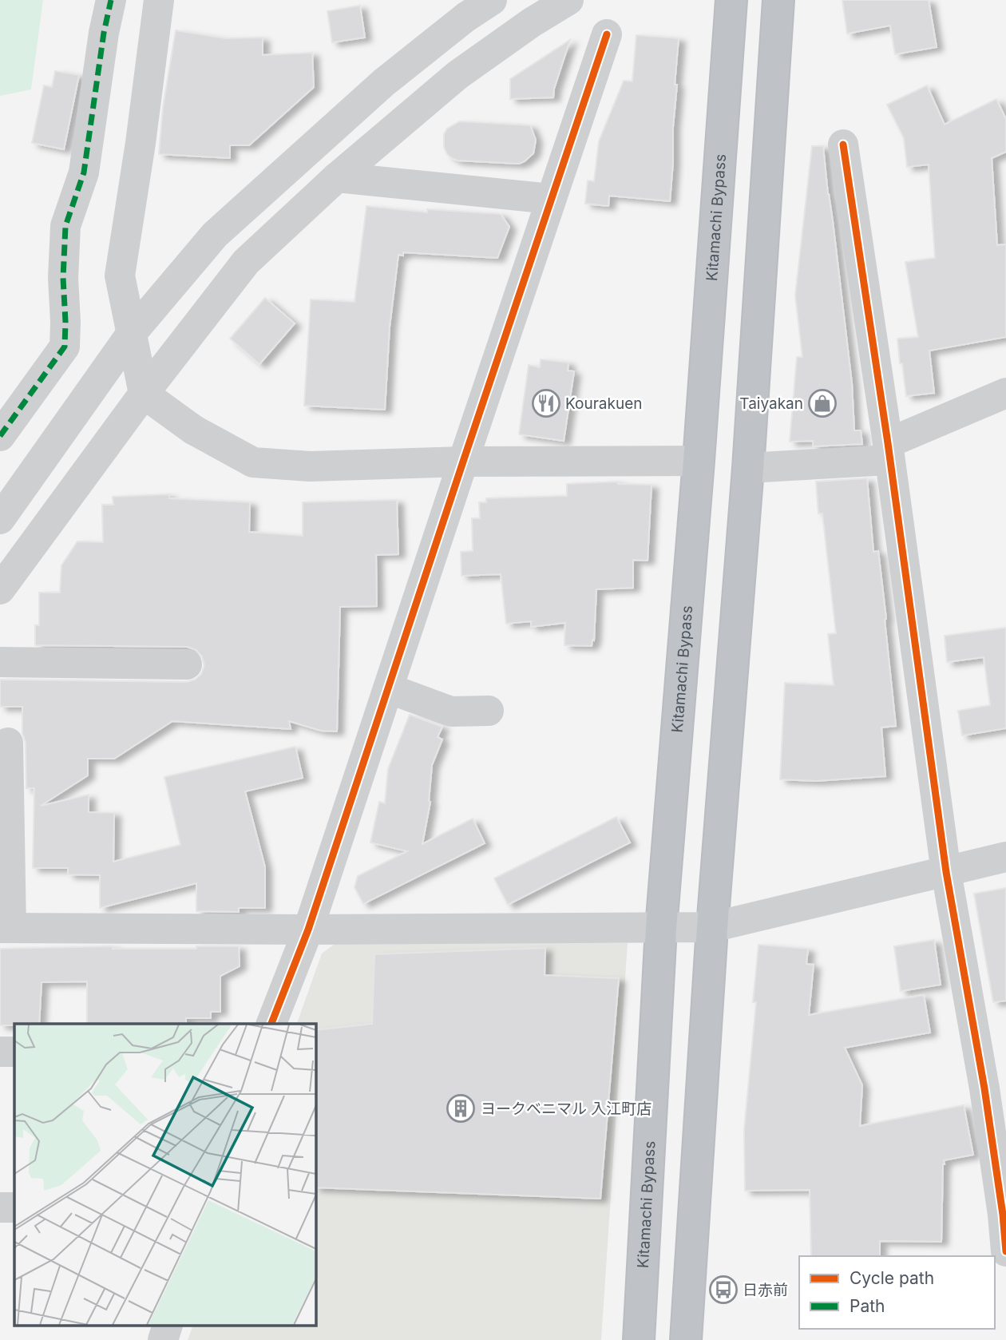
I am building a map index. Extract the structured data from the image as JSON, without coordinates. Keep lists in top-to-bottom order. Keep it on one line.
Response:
{"streets":{"highway":["Kitamachi Bypass"]},"places":{"restaurant":["Kourakuen"],"shop":["Taiyakan"],"building":["ヨークベニマル 入江町店"],"bus stop":["日赤前"]},"legend":["Cycle path","Path"]}
